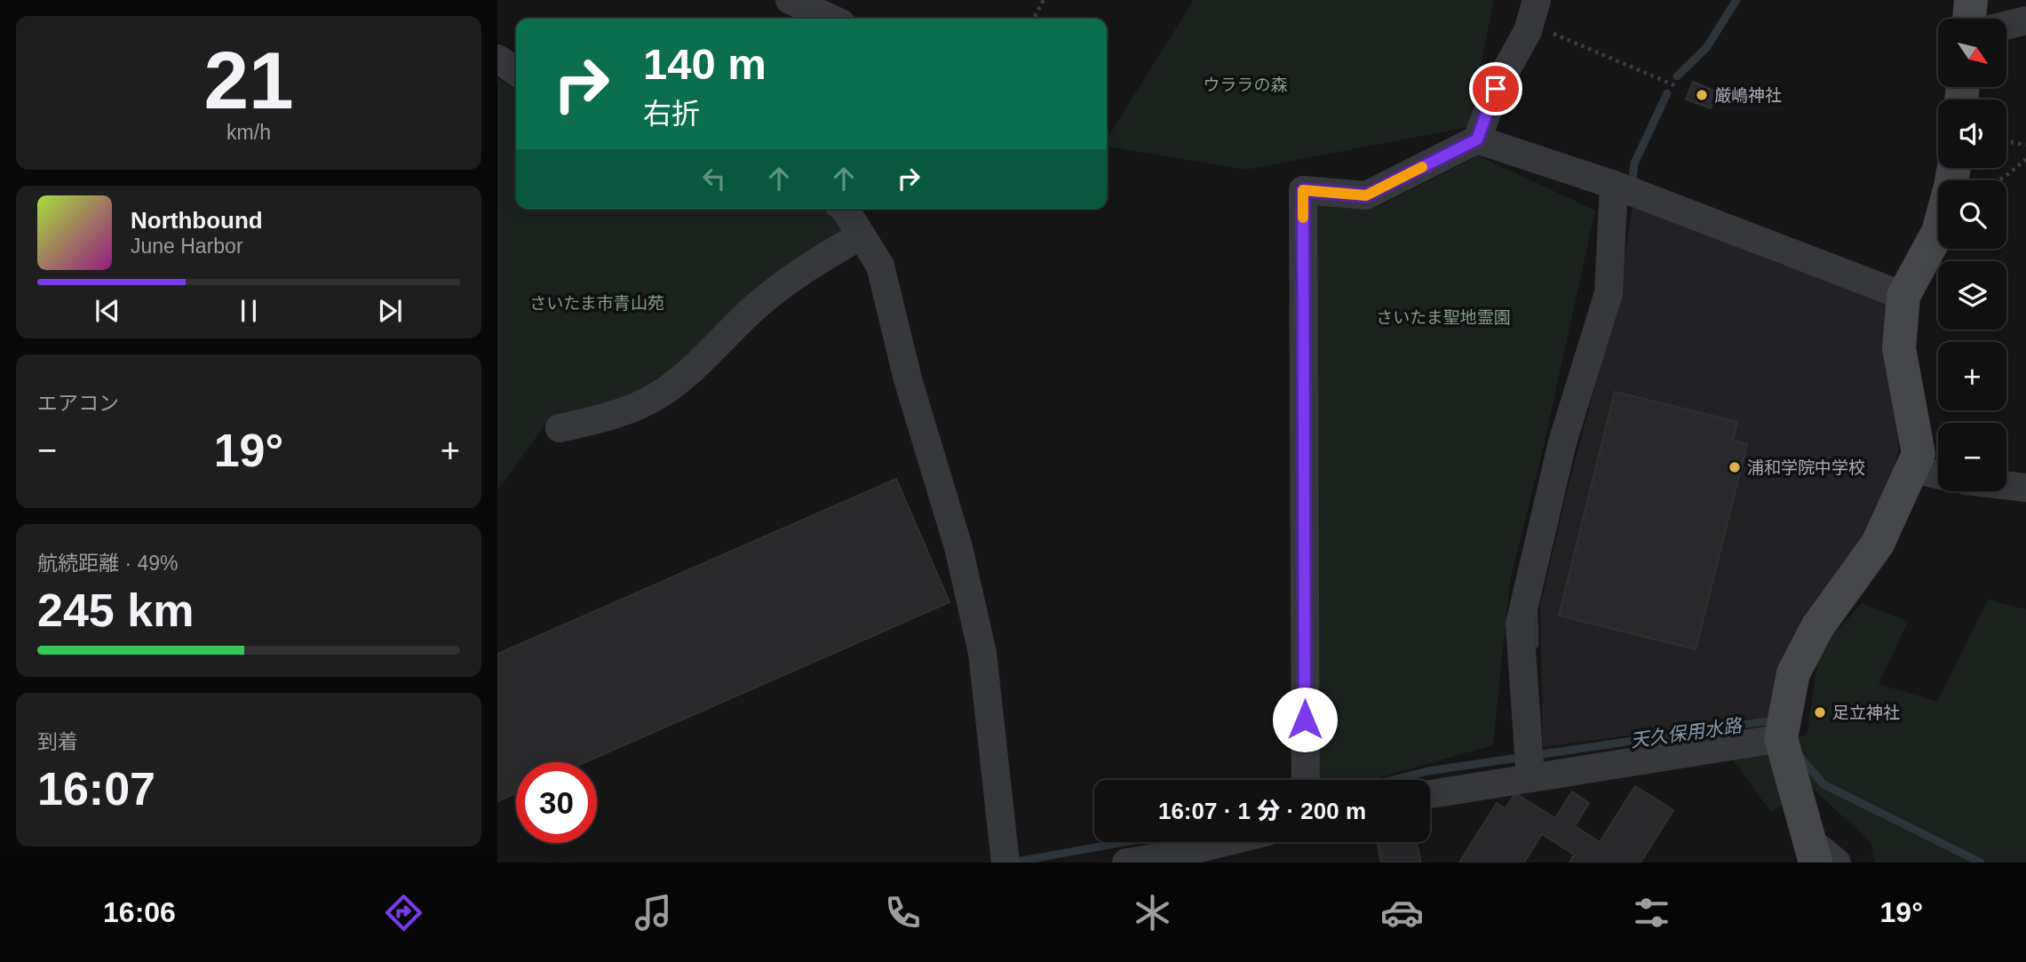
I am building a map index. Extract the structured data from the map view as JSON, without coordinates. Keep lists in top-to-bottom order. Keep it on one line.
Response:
{"water":["天久保用水路"],"parks":["ウララの森","さいたま市青山苑","さいたま聖地霊園"],"places":["厳嶋神社","浦和学院中学校","足立神社"],"north":"bottom right","page":{"tile":[["21","km/h"],"エアコン",["航続距離 · 49%","245 km"],["到着","16:07"]],"map_buttons":["+","−"],"turn":["140 m","右折"],"song":["Northbound","June Harbor"],"heat":["−","19°","+"],"limit":"30","trip":"16:07 · 1 分 · 200 m","tabs":["16:06","19°"]}}
